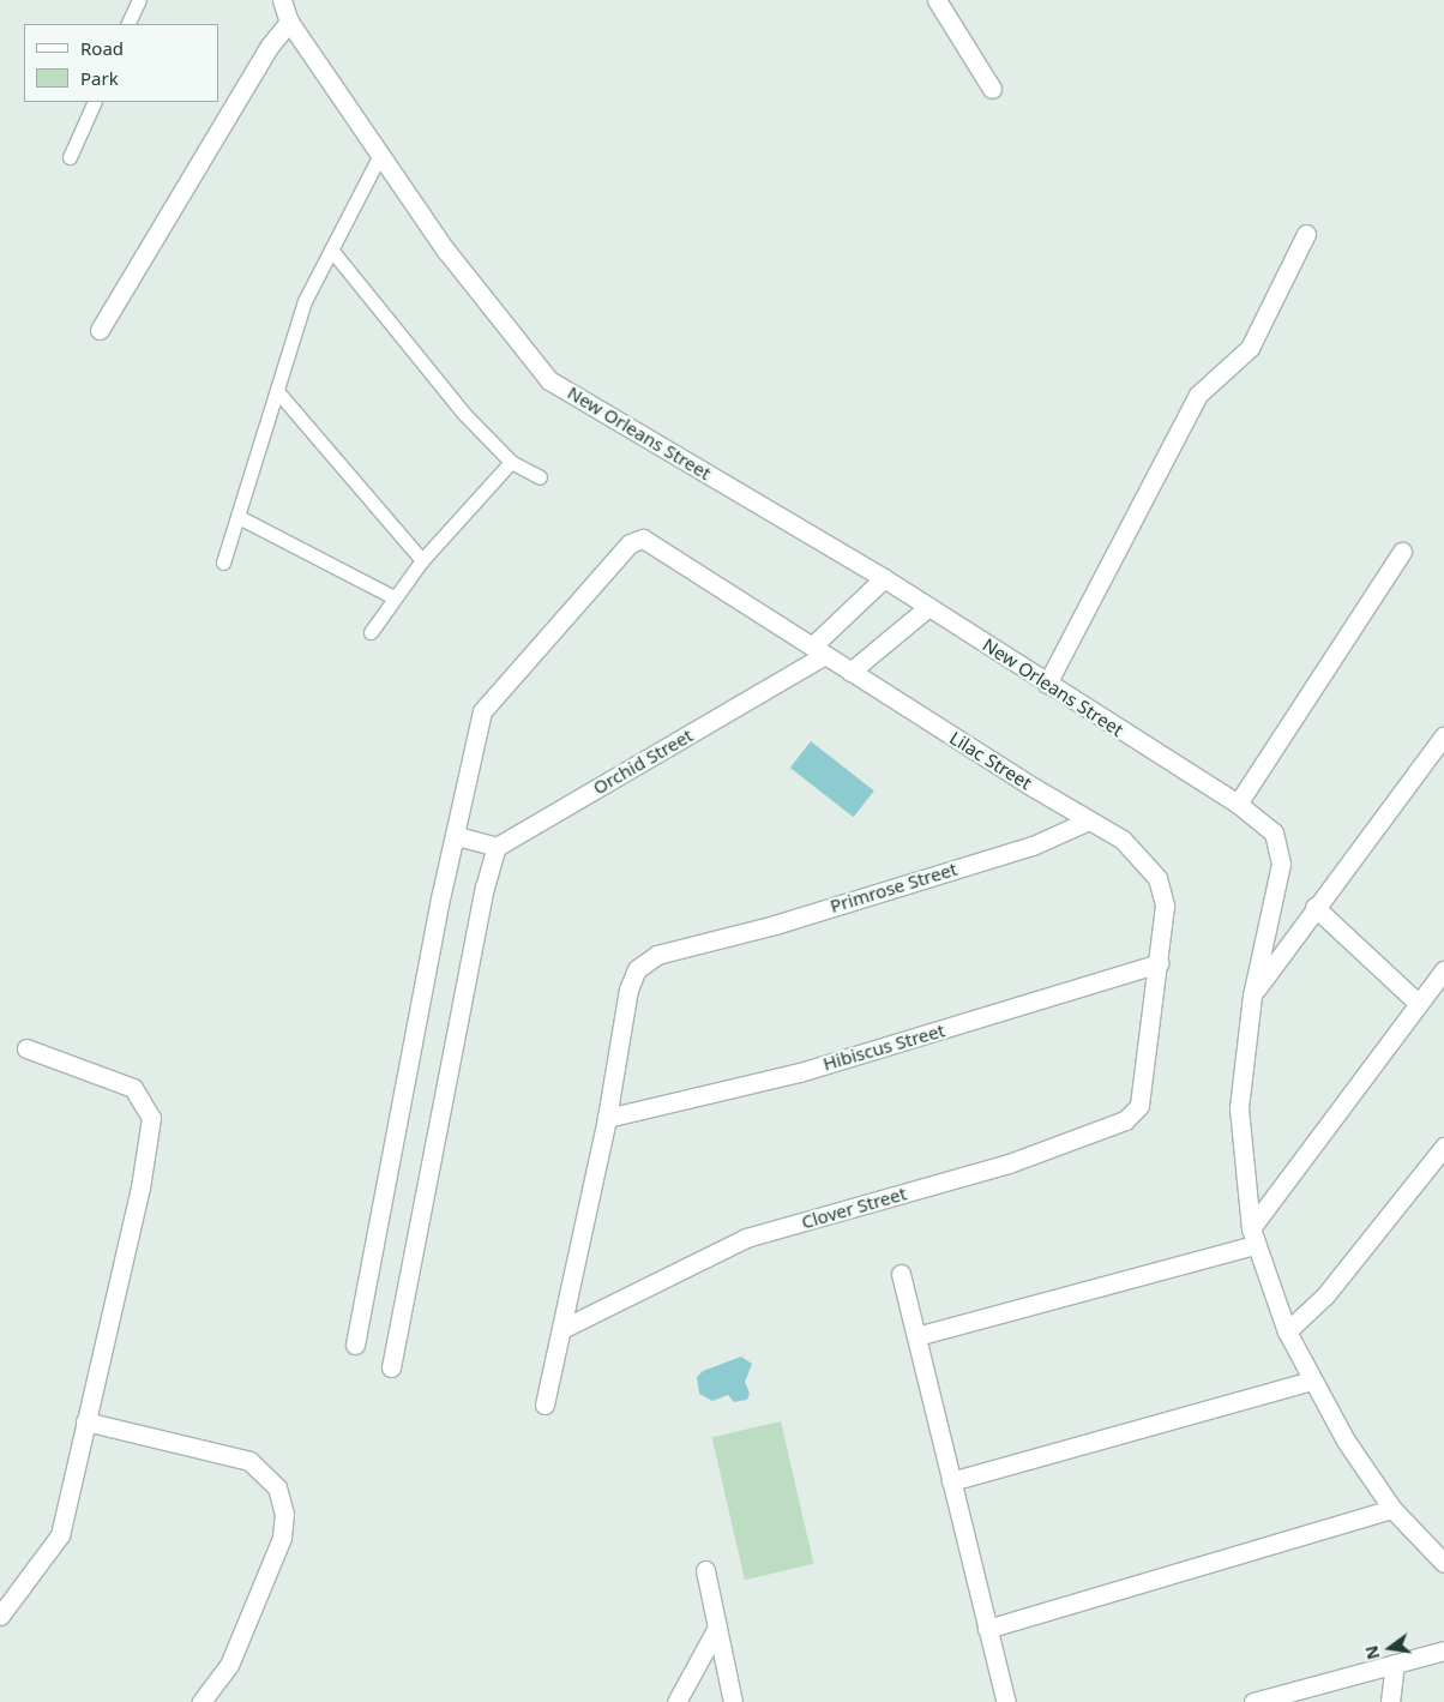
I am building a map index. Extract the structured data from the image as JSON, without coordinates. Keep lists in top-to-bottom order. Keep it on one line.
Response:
{"streets":{"street":["New Orleans Street","Lilac Street","Orchid Street","Primrose Street","Hibiscus Street","Clover Street"]},"crossings":[["New Orleans Street","Orchid Street"],["Lilac Street","Orchid Street"],["Lilac Street","Primrose Street"],["Lilac Street","Hibiscus Street"],["Lilac Street","Clover Street"],["Primrose Street","Hibiscus Street"],["Primrose Street","Clover Street"]],"legend":["Road","Park"],"north":"left"}
